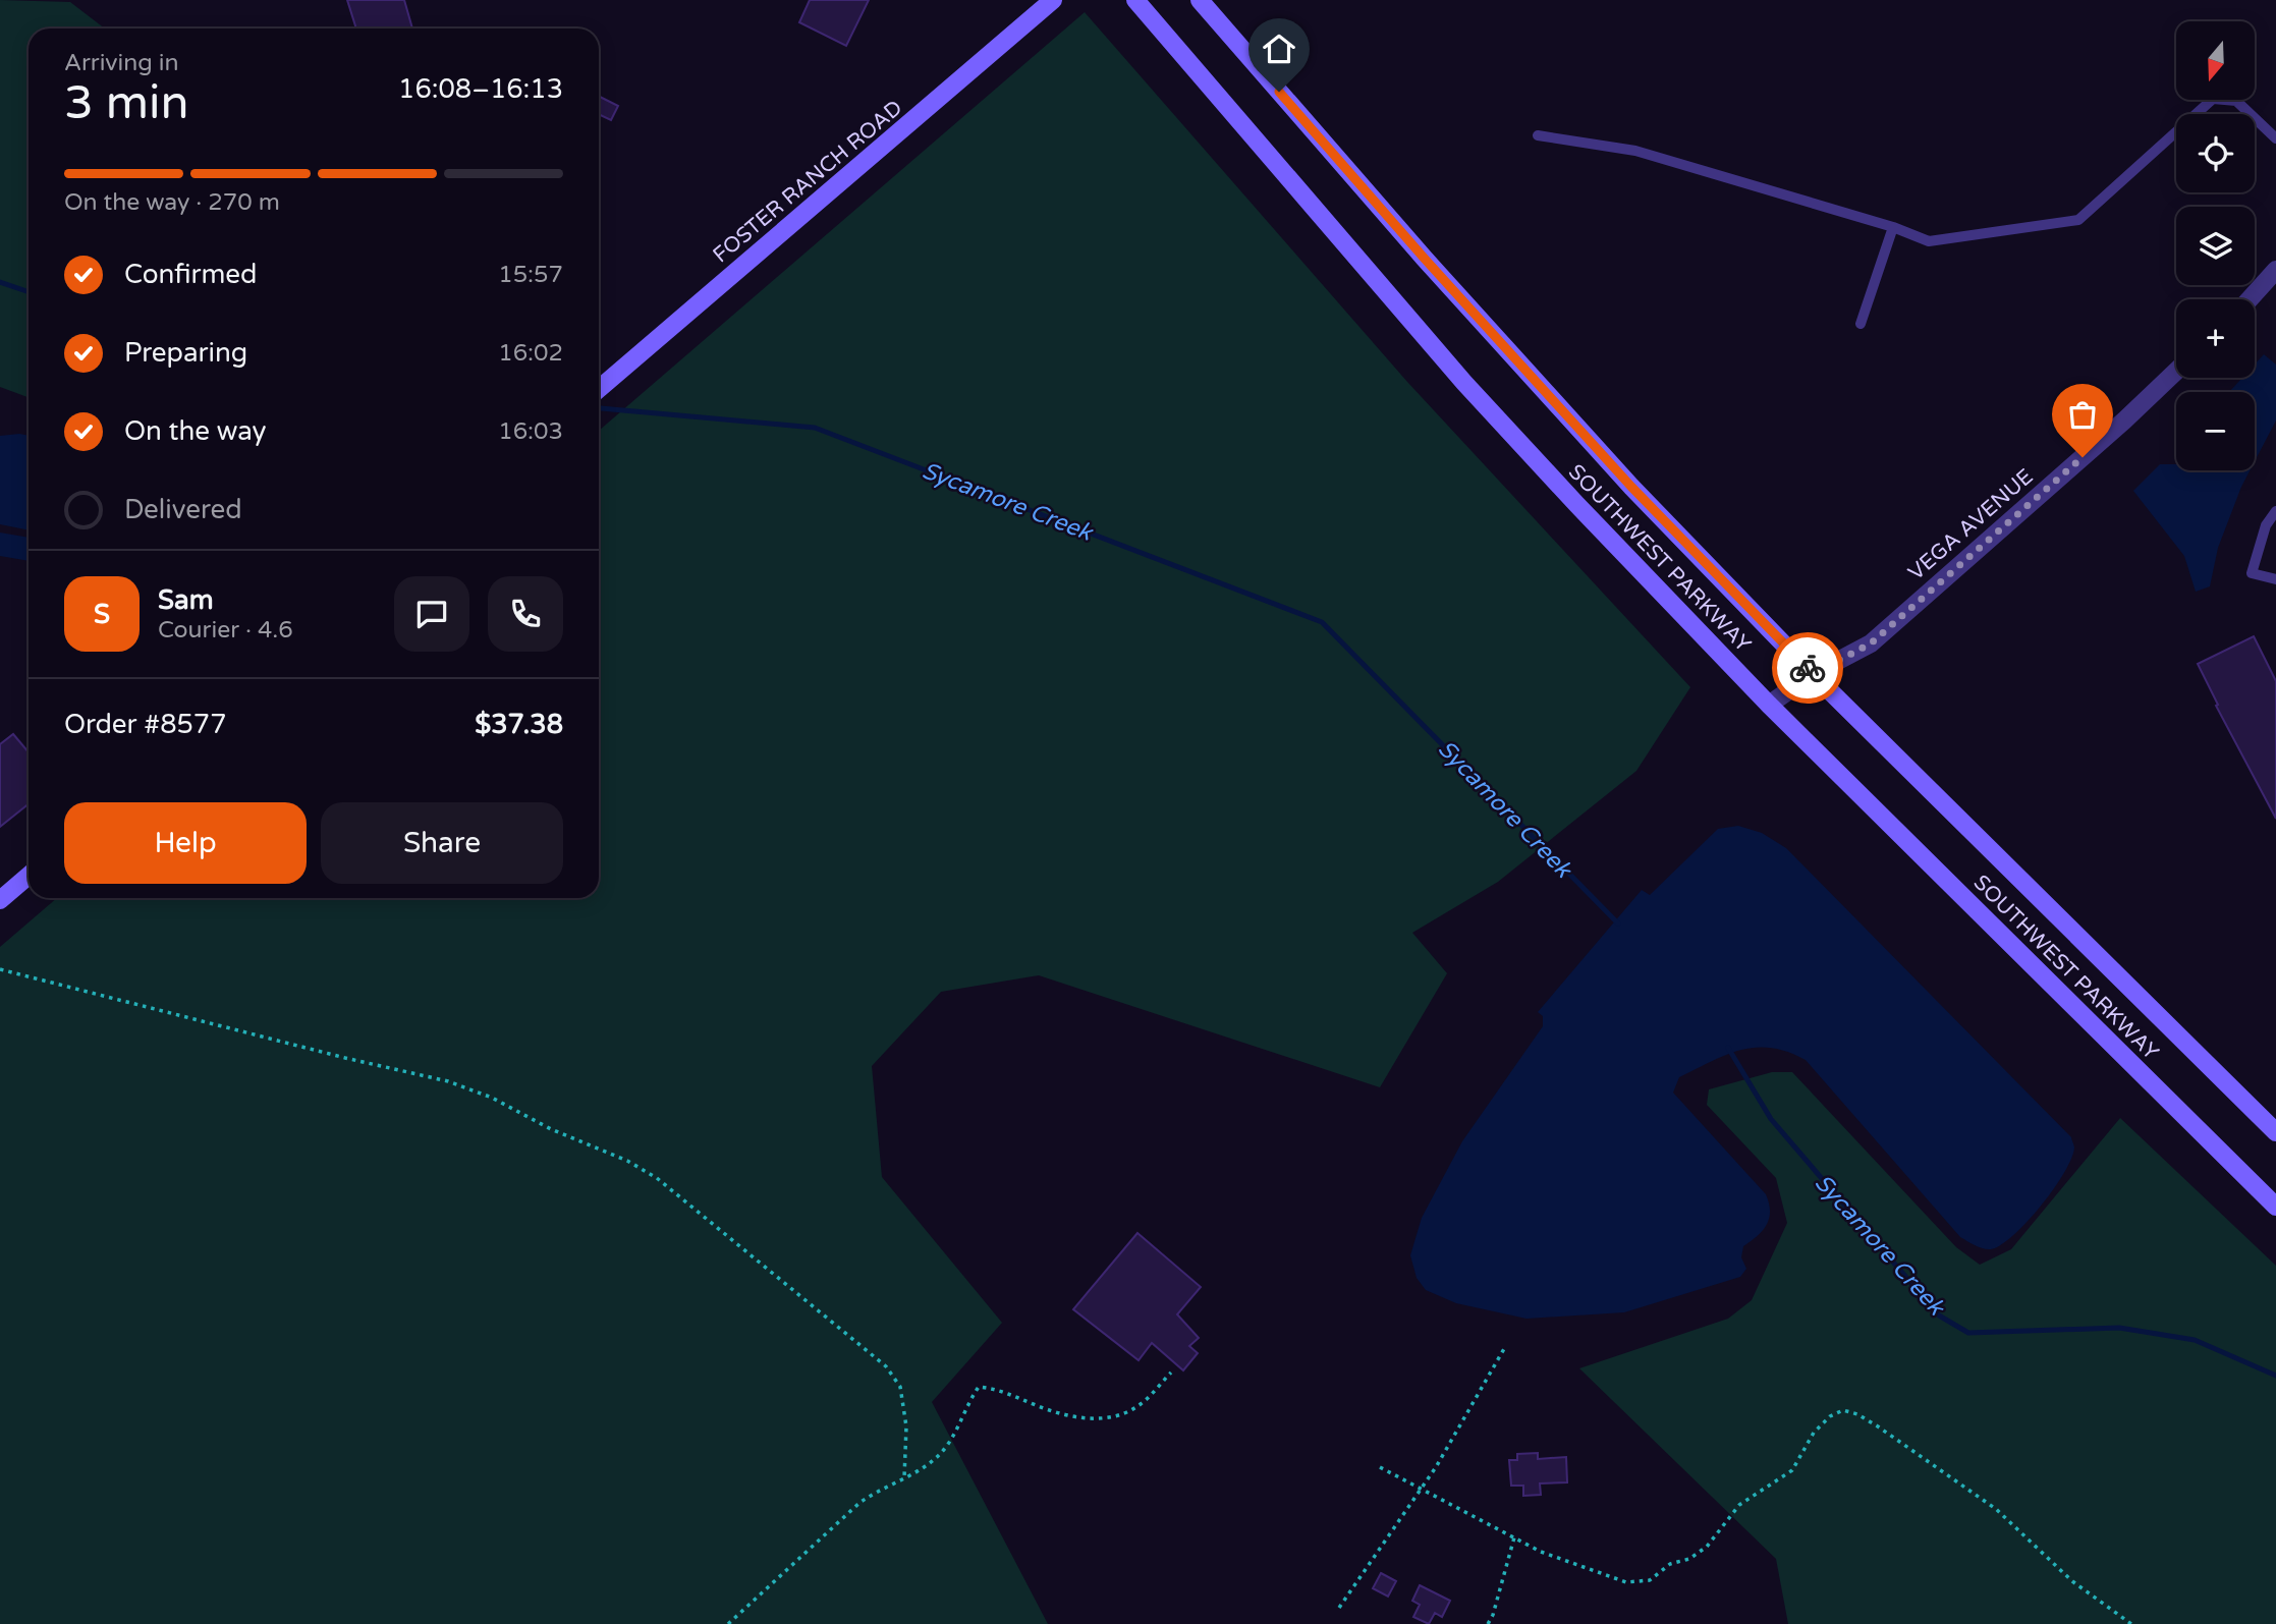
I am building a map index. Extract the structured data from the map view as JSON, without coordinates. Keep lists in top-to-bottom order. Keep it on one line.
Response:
{"streets":{"main road":["FOSTER RANCH ROAD","SOUTHWEST PARKWAY"],"street":["VEGA AVENUE"]},"crossings":[["VEGA AVENUE","SOUTHWEST PARKWAY"]],"water":["Sycamore Creek"],"north":"bottom","page":{"map_buttons":["+","−"],"heading":["3 min","Arriving in","16:08–16:13"],"panel":["Sam","Courier · 4.6","Order #8577","$37.38"],"bar":"On the way · 270 m","list":[["Confirmed","15:57"],["Preparing","16:02"],["On the way","16:03"],"Delivered"],"round":"S","buttons":["Help","Share"]}}
